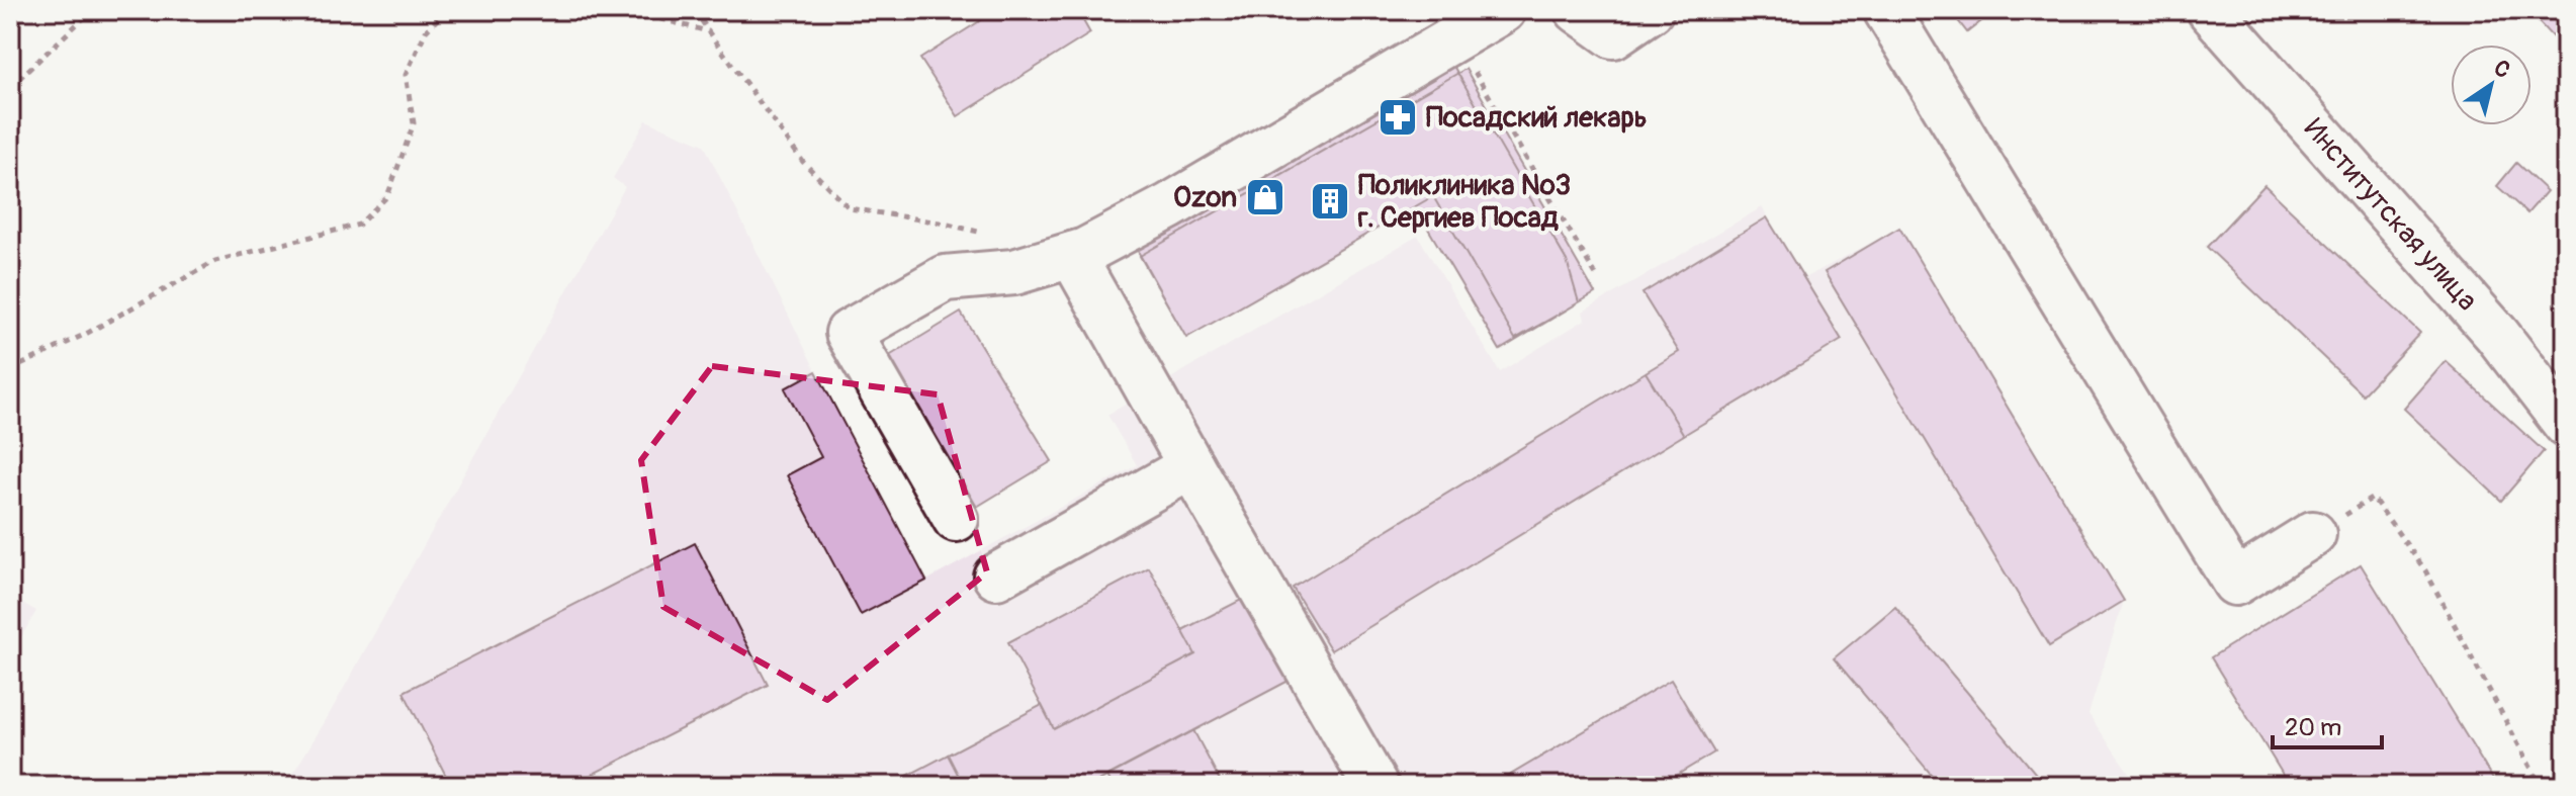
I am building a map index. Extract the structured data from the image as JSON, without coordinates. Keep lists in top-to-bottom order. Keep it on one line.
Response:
{"streets":{"street":["Институтская улица"]},"places":{"pharmacy":["Посадский лекарь"],"shop":["Ozon"],"building":["Поликлиника №3 г. Сергиев Посад"]},"scale_bar":"20 m","north":"top right"}
